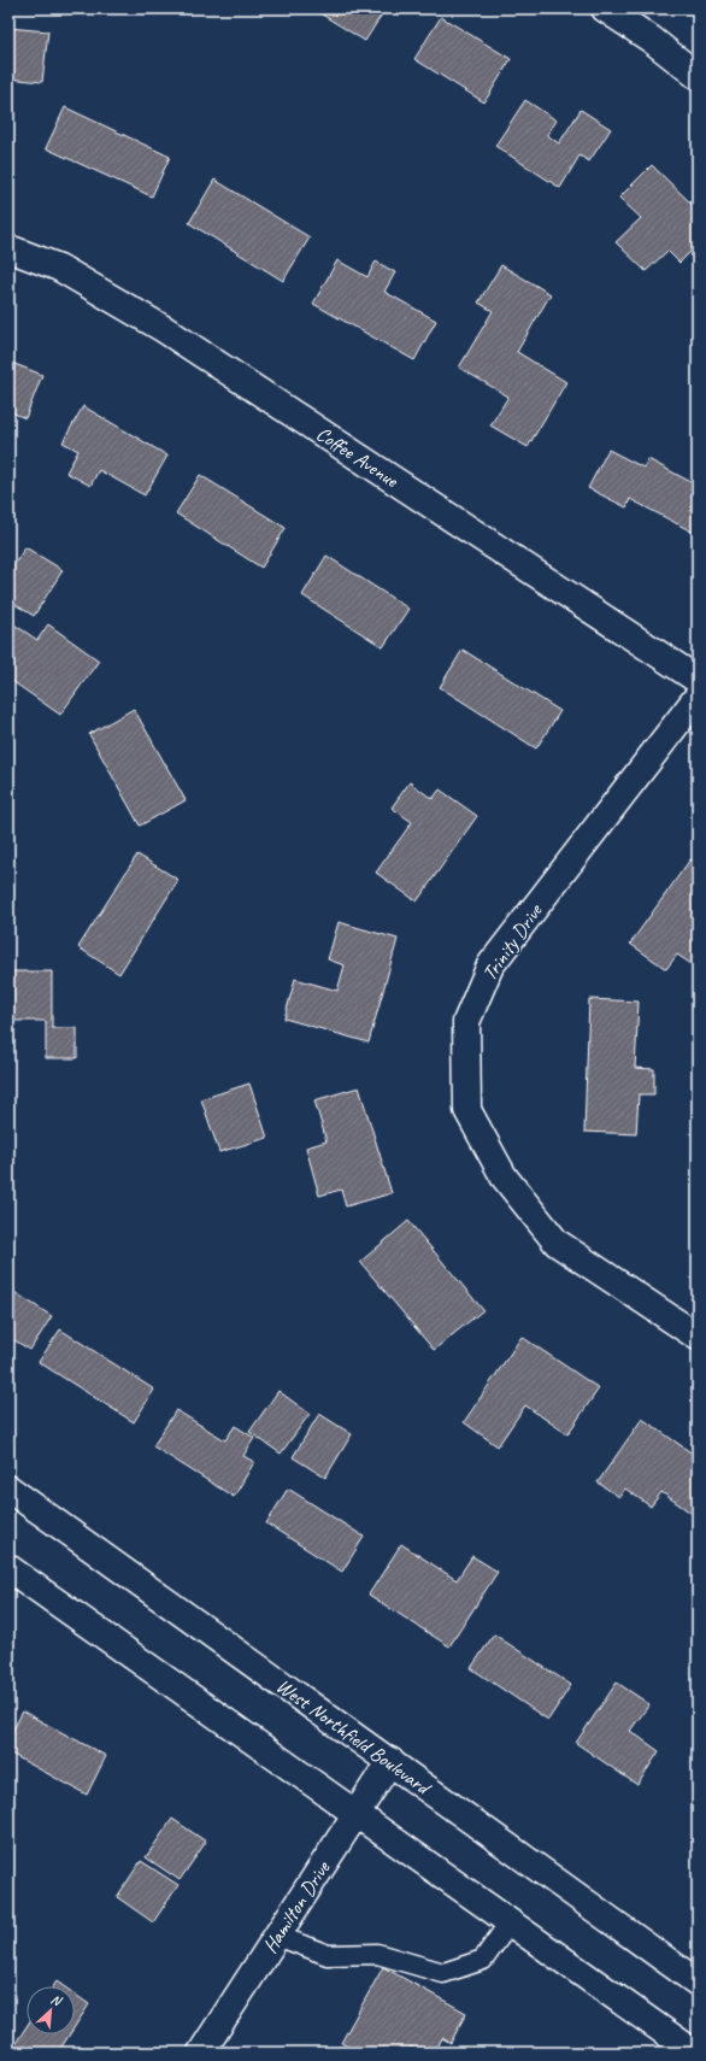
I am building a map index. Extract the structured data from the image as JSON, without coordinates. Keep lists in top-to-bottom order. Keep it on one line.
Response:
{"streets":{"street":["Coffee Avenue","Trinity Drive","West Northfield Boulevard","Hamilton Drive"]},"crossings":[["West Northfield Boulevard","Hamilton Drive"]],"north":"top right"}
